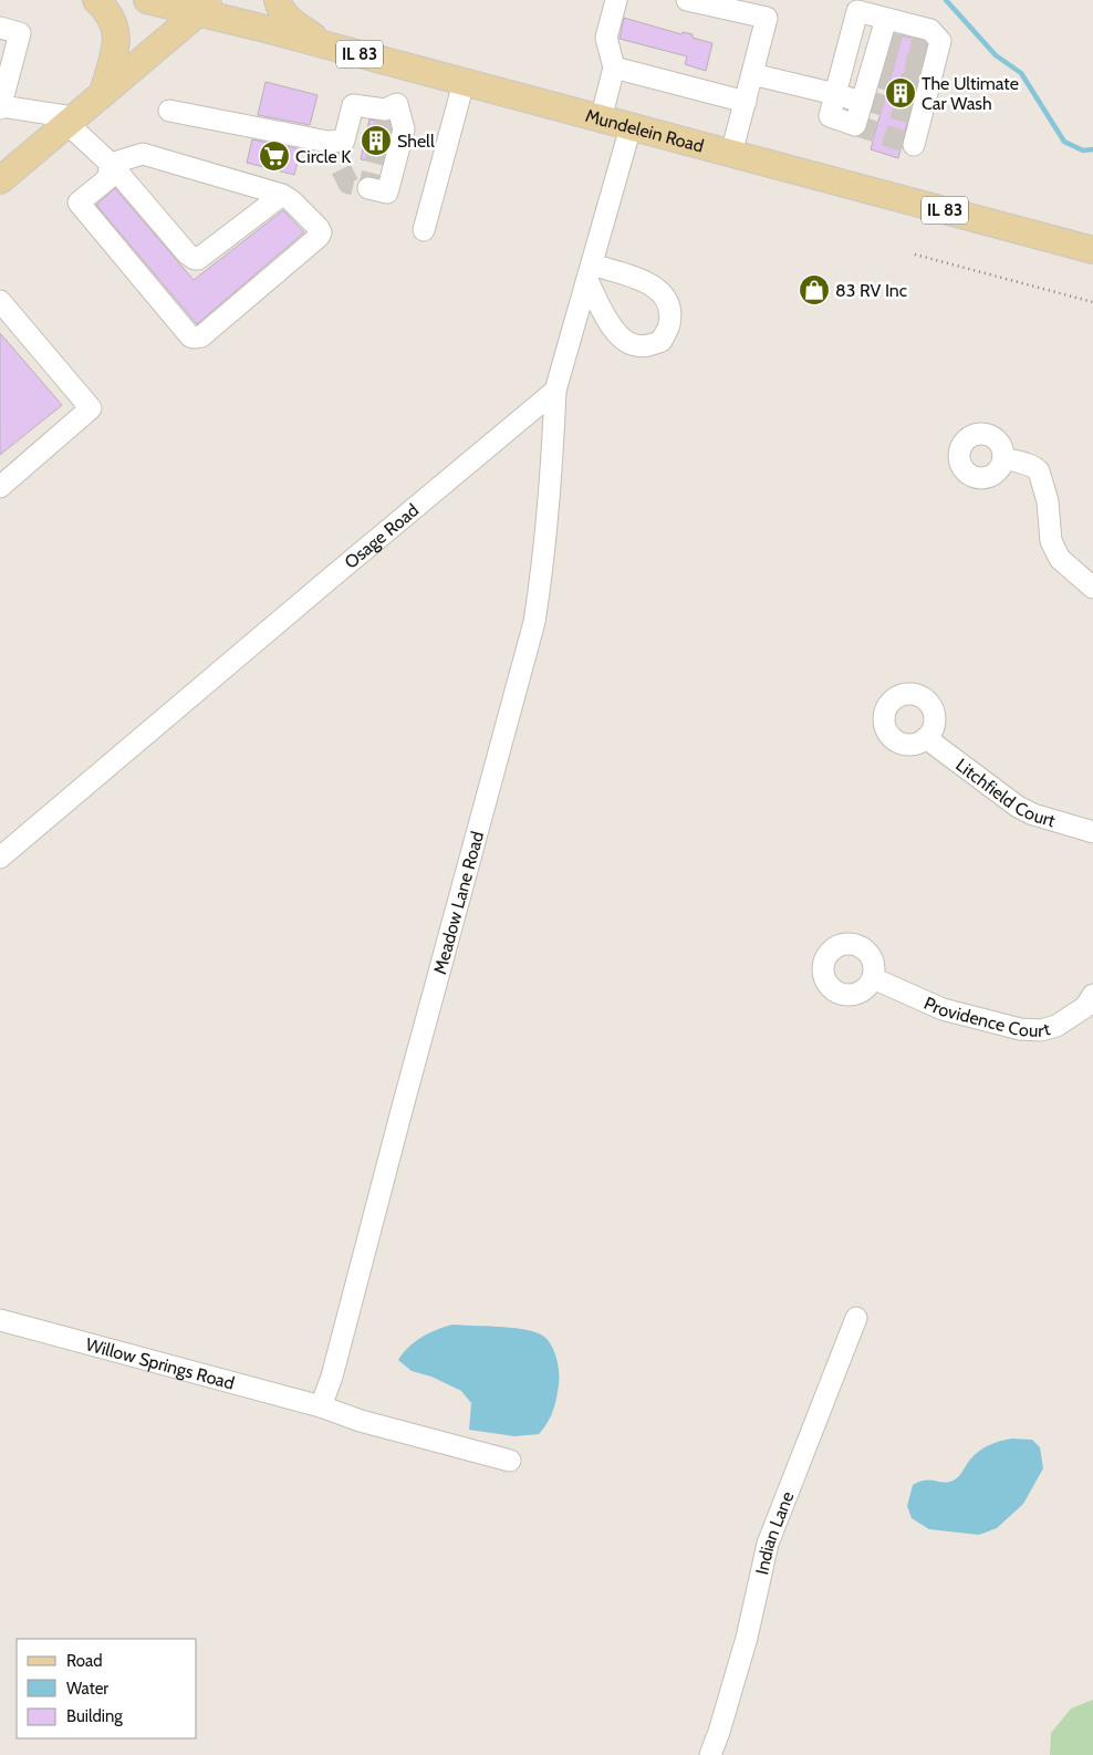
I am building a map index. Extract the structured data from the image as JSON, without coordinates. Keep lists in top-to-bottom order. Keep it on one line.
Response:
{"streets":{"main road":["IL 83","Mundelein Road"],"street":["Osage Road","Litchfield Court","Meadow Lane Road","Providence Court","Willow Springs Road","Indian Lane"]},"crossings":[["Osage Road","Meadow Lane Road"],["Meadow Lane Road","Willow Springs Road"]],"places":{"building":["The Ultimate Car Wash","Shell"],"supermarket":["Circle K"],"shop":["83 RV Inc"]},"legend":["Road","Water","Building"]}
